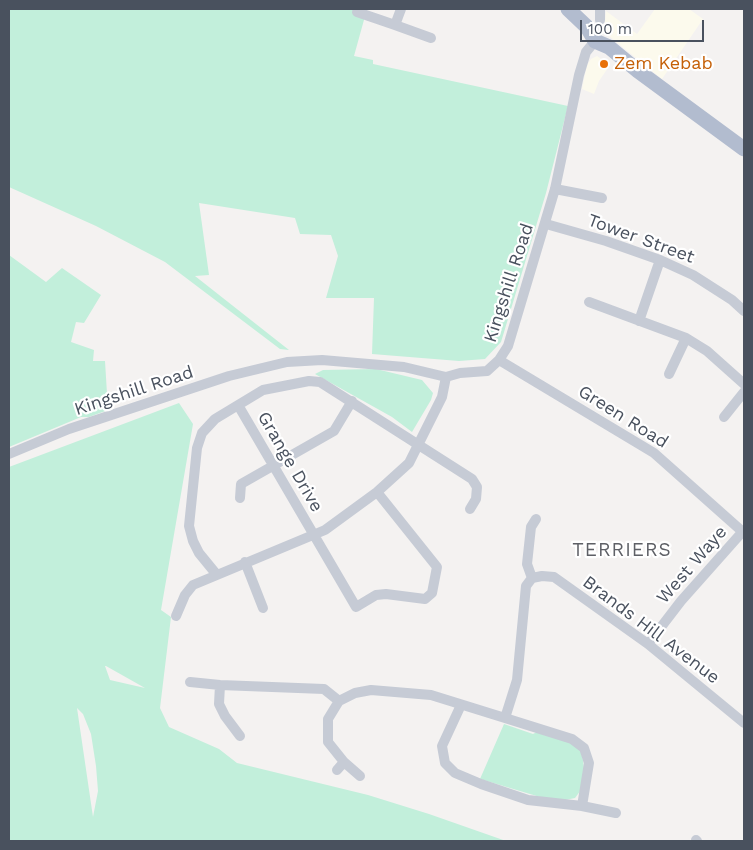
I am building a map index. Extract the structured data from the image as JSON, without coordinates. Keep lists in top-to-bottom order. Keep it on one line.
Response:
{"streets":{"street":["Tower Street","Kingshill Road","Green Road","Grange Drive","West Waye","Brands Hill Avenue"]},"crossings":[["Tower Street","Kingshill Road"],["Kingshill Road","Green Road"],["Green Road","West Waye"],["West Waye","Brands Hill Avenue"]],"districts":["TERRIERS"],"places":["Zem Kebab"],"scale_bar":"100 m"}
